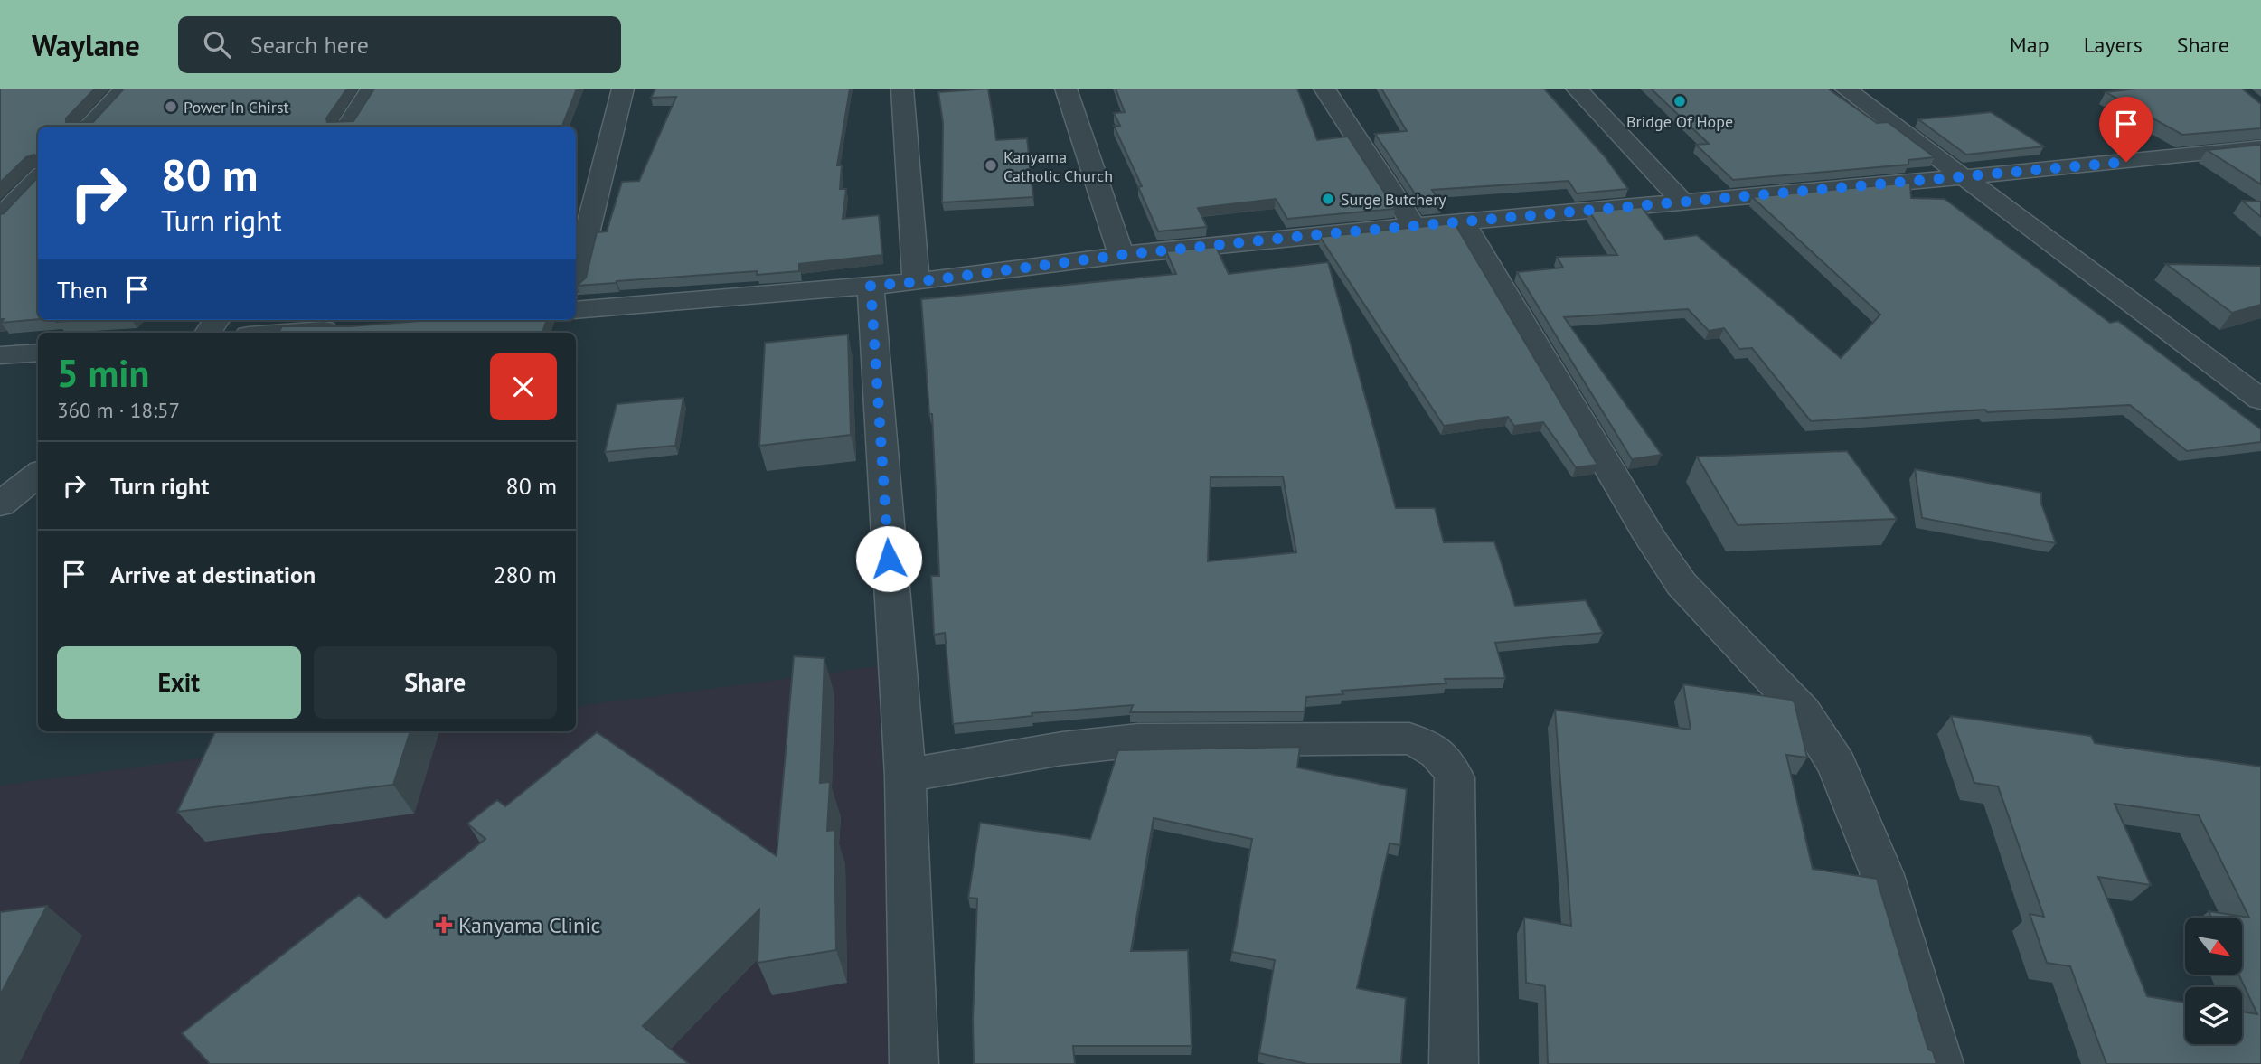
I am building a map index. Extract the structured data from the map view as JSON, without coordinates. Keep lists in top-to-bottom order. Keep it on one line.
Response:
{"places":{"other":["Bridge Of Hope","Power In Chirst","Kanyama Catholic Church","Surge Butchery"],"health":["Kanyama Clinic"]},"north":"bottom right","page":{"header":"Waylane","search":"Search here","nav":["Map","Layers","Share"],"turn":["80 m","Turn right"],"then":"Then","heading":["5 min","360 m · 18:57"],"list":[{"name":"Turn right","value":"80 m"},{"name":"Arrive at destination","value":"280 m"}],"buttons":["Exit","Share"]}}
